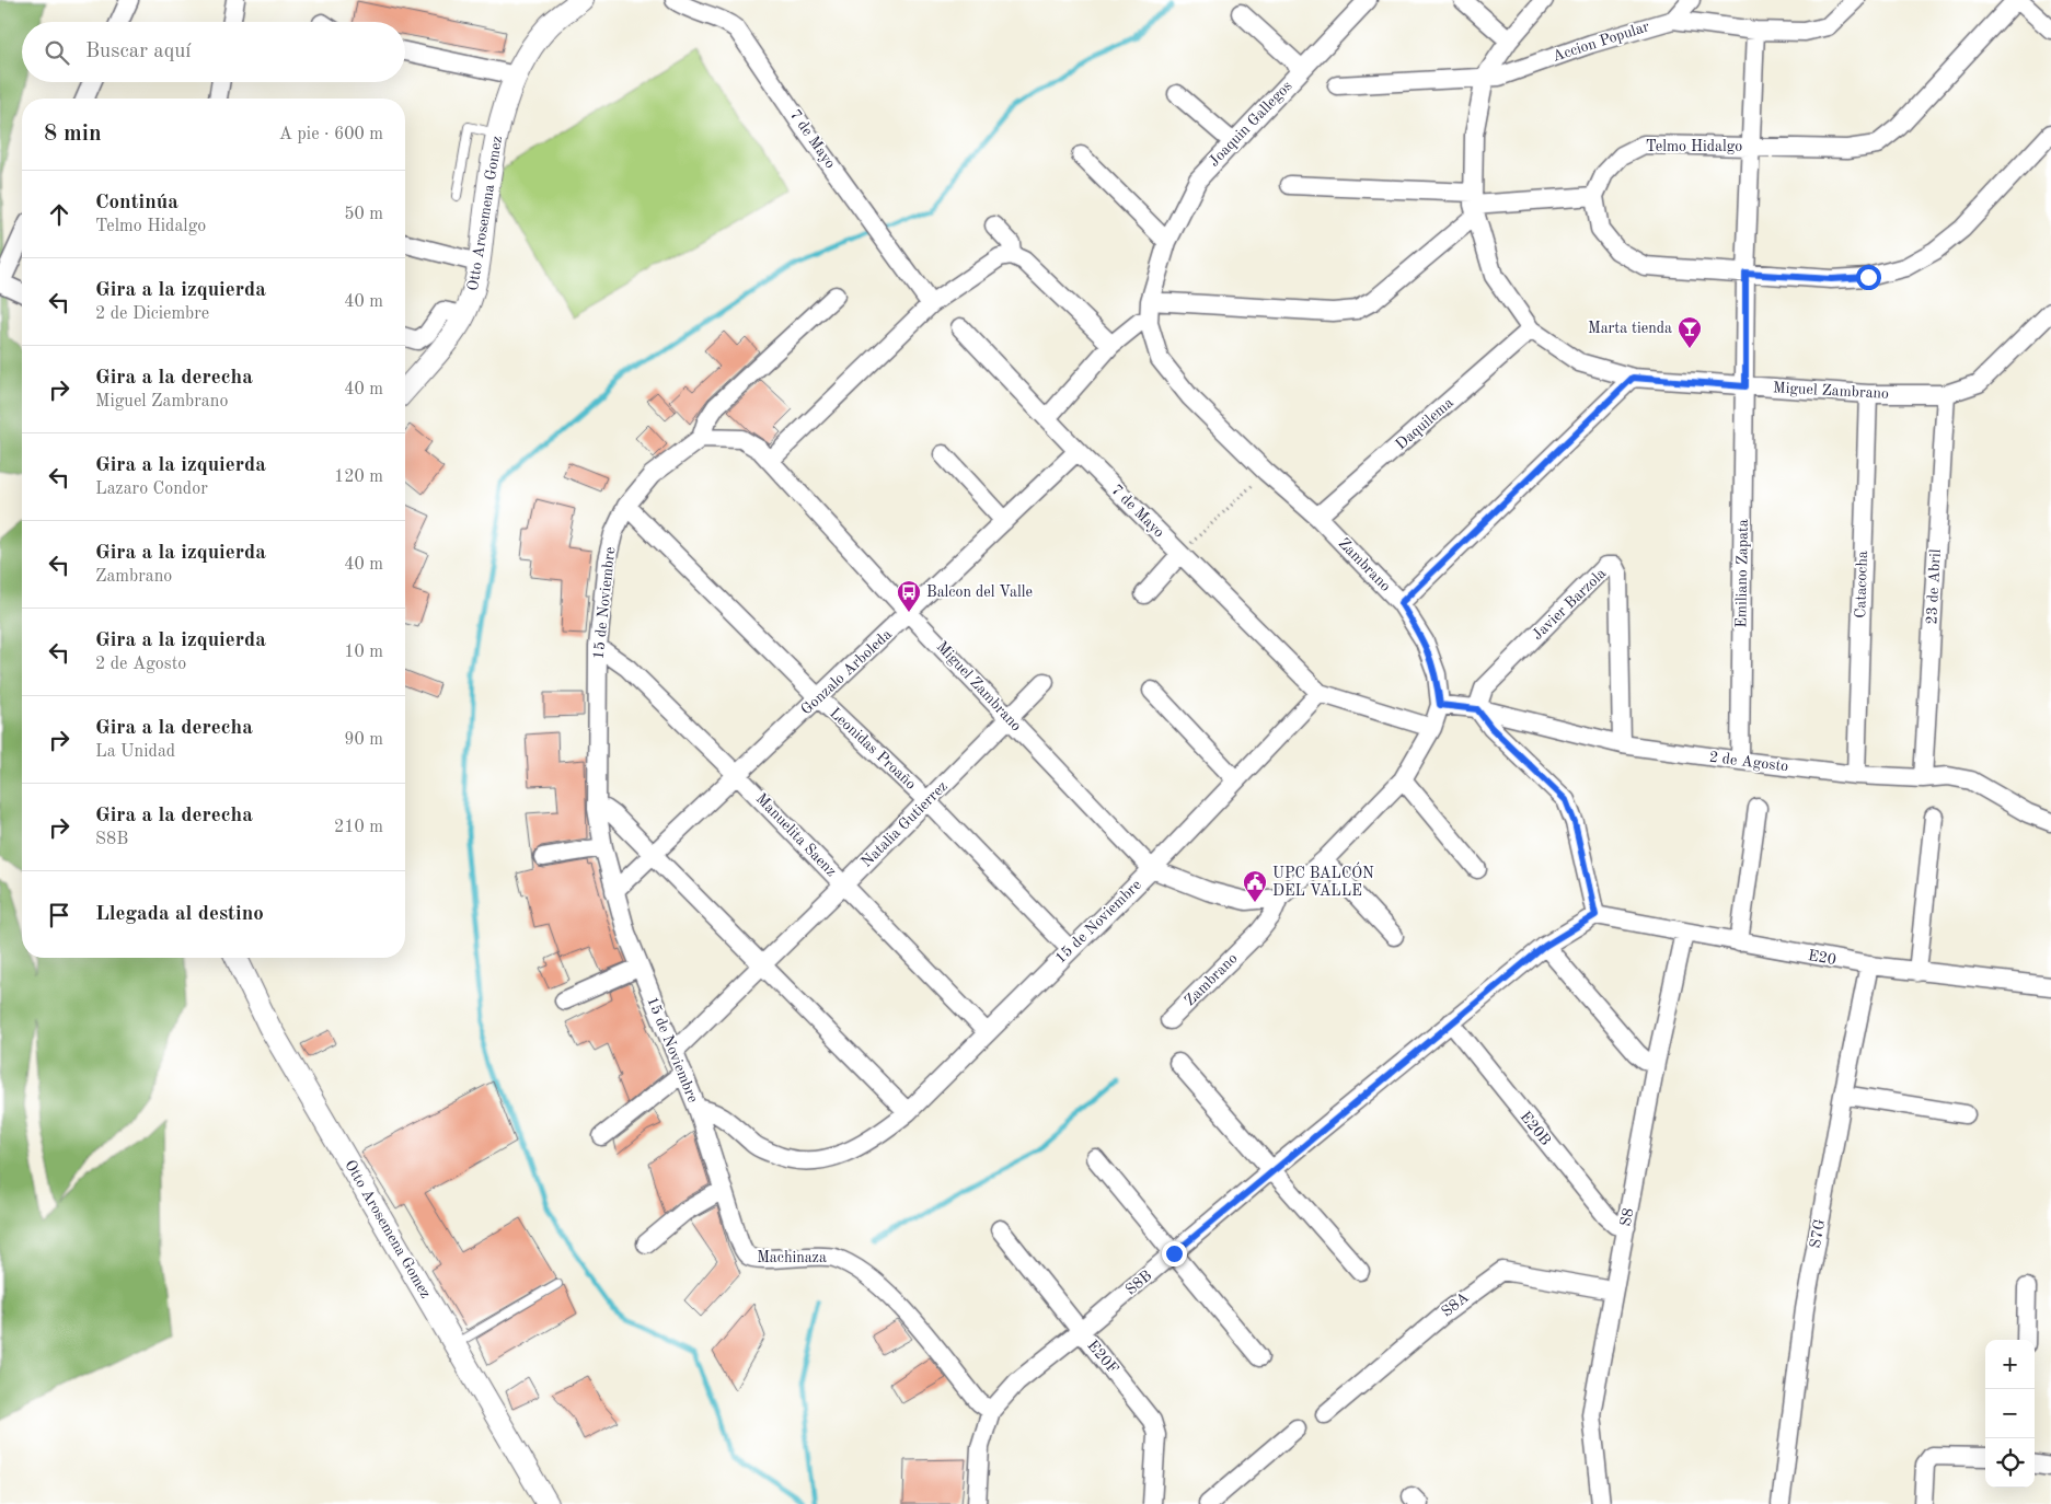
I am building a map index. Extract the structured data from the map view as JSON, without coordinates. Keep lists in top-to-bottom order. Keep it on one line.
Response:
{"streets":{"street":["Accion Popular","Joaquin Gallegos","7 de Mayo","Telmo Hidalgo","Otto Arosemena Gomez","Miguel Zambrano","Daquilema","Zambrano","Emiliano Zapata","Catacocha","23 de Abril","15 de Noviembre","Javier Barzola","Gonzalo Arboleda","Leonidas Proaño","2 de Agosto","Natalia Gutierrez","Manuelita Saenz","E20","E20B","S8","S7G","Machinaza","S8B","S8A","E20F"]},"crossings":[["Accion Popular","Miguel Zambrano"],["Accion Popular","Emiliano Zapata"],["Joaquin Gallegos","Zambrano"],["7 de Mayo","15 de Noviembre"],["7 de Mayo","Gonzalo Arboleda"],["Telmo Hidalgo","Emiliano Zapata"],["Miguel Zambrano","Daquilema"],["Miguel Zambrano","Zambrano"],["Miguel Zambrano","Emiliano Zapata"],["Miguel Zambrano","Catacocha"],["Miguel Zambrano","23 de Abril"],["Miguel Zambrano","15 de Noviembre"],["Miguel Zambrano","Gonzalo Arboleda"],["Miguel Zambrano","Natalia Gutierrez"],["Daquilema","Zambrano"],["Zambrano","2 de Agosto"],["Emiliano Zapata","2 de Agosto"],["Catacocha","2 de Agosto"],["23 de Abril","2 de Agosto"],["15 de Noviembre","Gonzalo Arboleda"],["15 de Noviembre","Leonidas Proaño"],["15 de Noviembre","Natalia Gutierrez"],["15 de Noviembre","Manuelita Saenz"],["15 de Noviembre","Machinaza"],["Javier Barzola","2 de Agosto"],["Gonzalo Arboleda","Leonidas Proaño"],["Gonzalo Arboleda","Manuelita Saenz"],["Leonidas Proaño","Natalia Gutierrez"],["Natalia Gutierrez","Manuelita Saenz"],["E20","S8"],["E20","S7G"],["E20","S8B"],["E20B","S8"],["E20B","S8B"],["S8","S8A"],["Machinaza","S8B"],["S8B","E20F"]],"places":{"bar":["Marta tienda"],"bus stop":["Balcon del Valle"],"public building":["UPC BALCÓN DEL VALLE"]},"page":{"search":"Buscar aquí","heading":["8 min","A pie · 600 m"],"list":[["Continúa","Telmo Hidalgo","50 m"],["Gira a la izquierda","2 de Diciembre","40 m"],["Gira a la derecha","Miguel Zambrano","40 m"],["Gira a la izquierda","Lazaro Condor","120 m"],["Gira a la izquierda","Zambrano","40 m"],["Gira a la izquierda","2 de Agosto","10 m"],["Gira a la derecha","La Unidad","90 m"],["Gira a la derecha","S8B","210 m"],"Llegada al destino"],"map_buttons":["+","−"]}}
